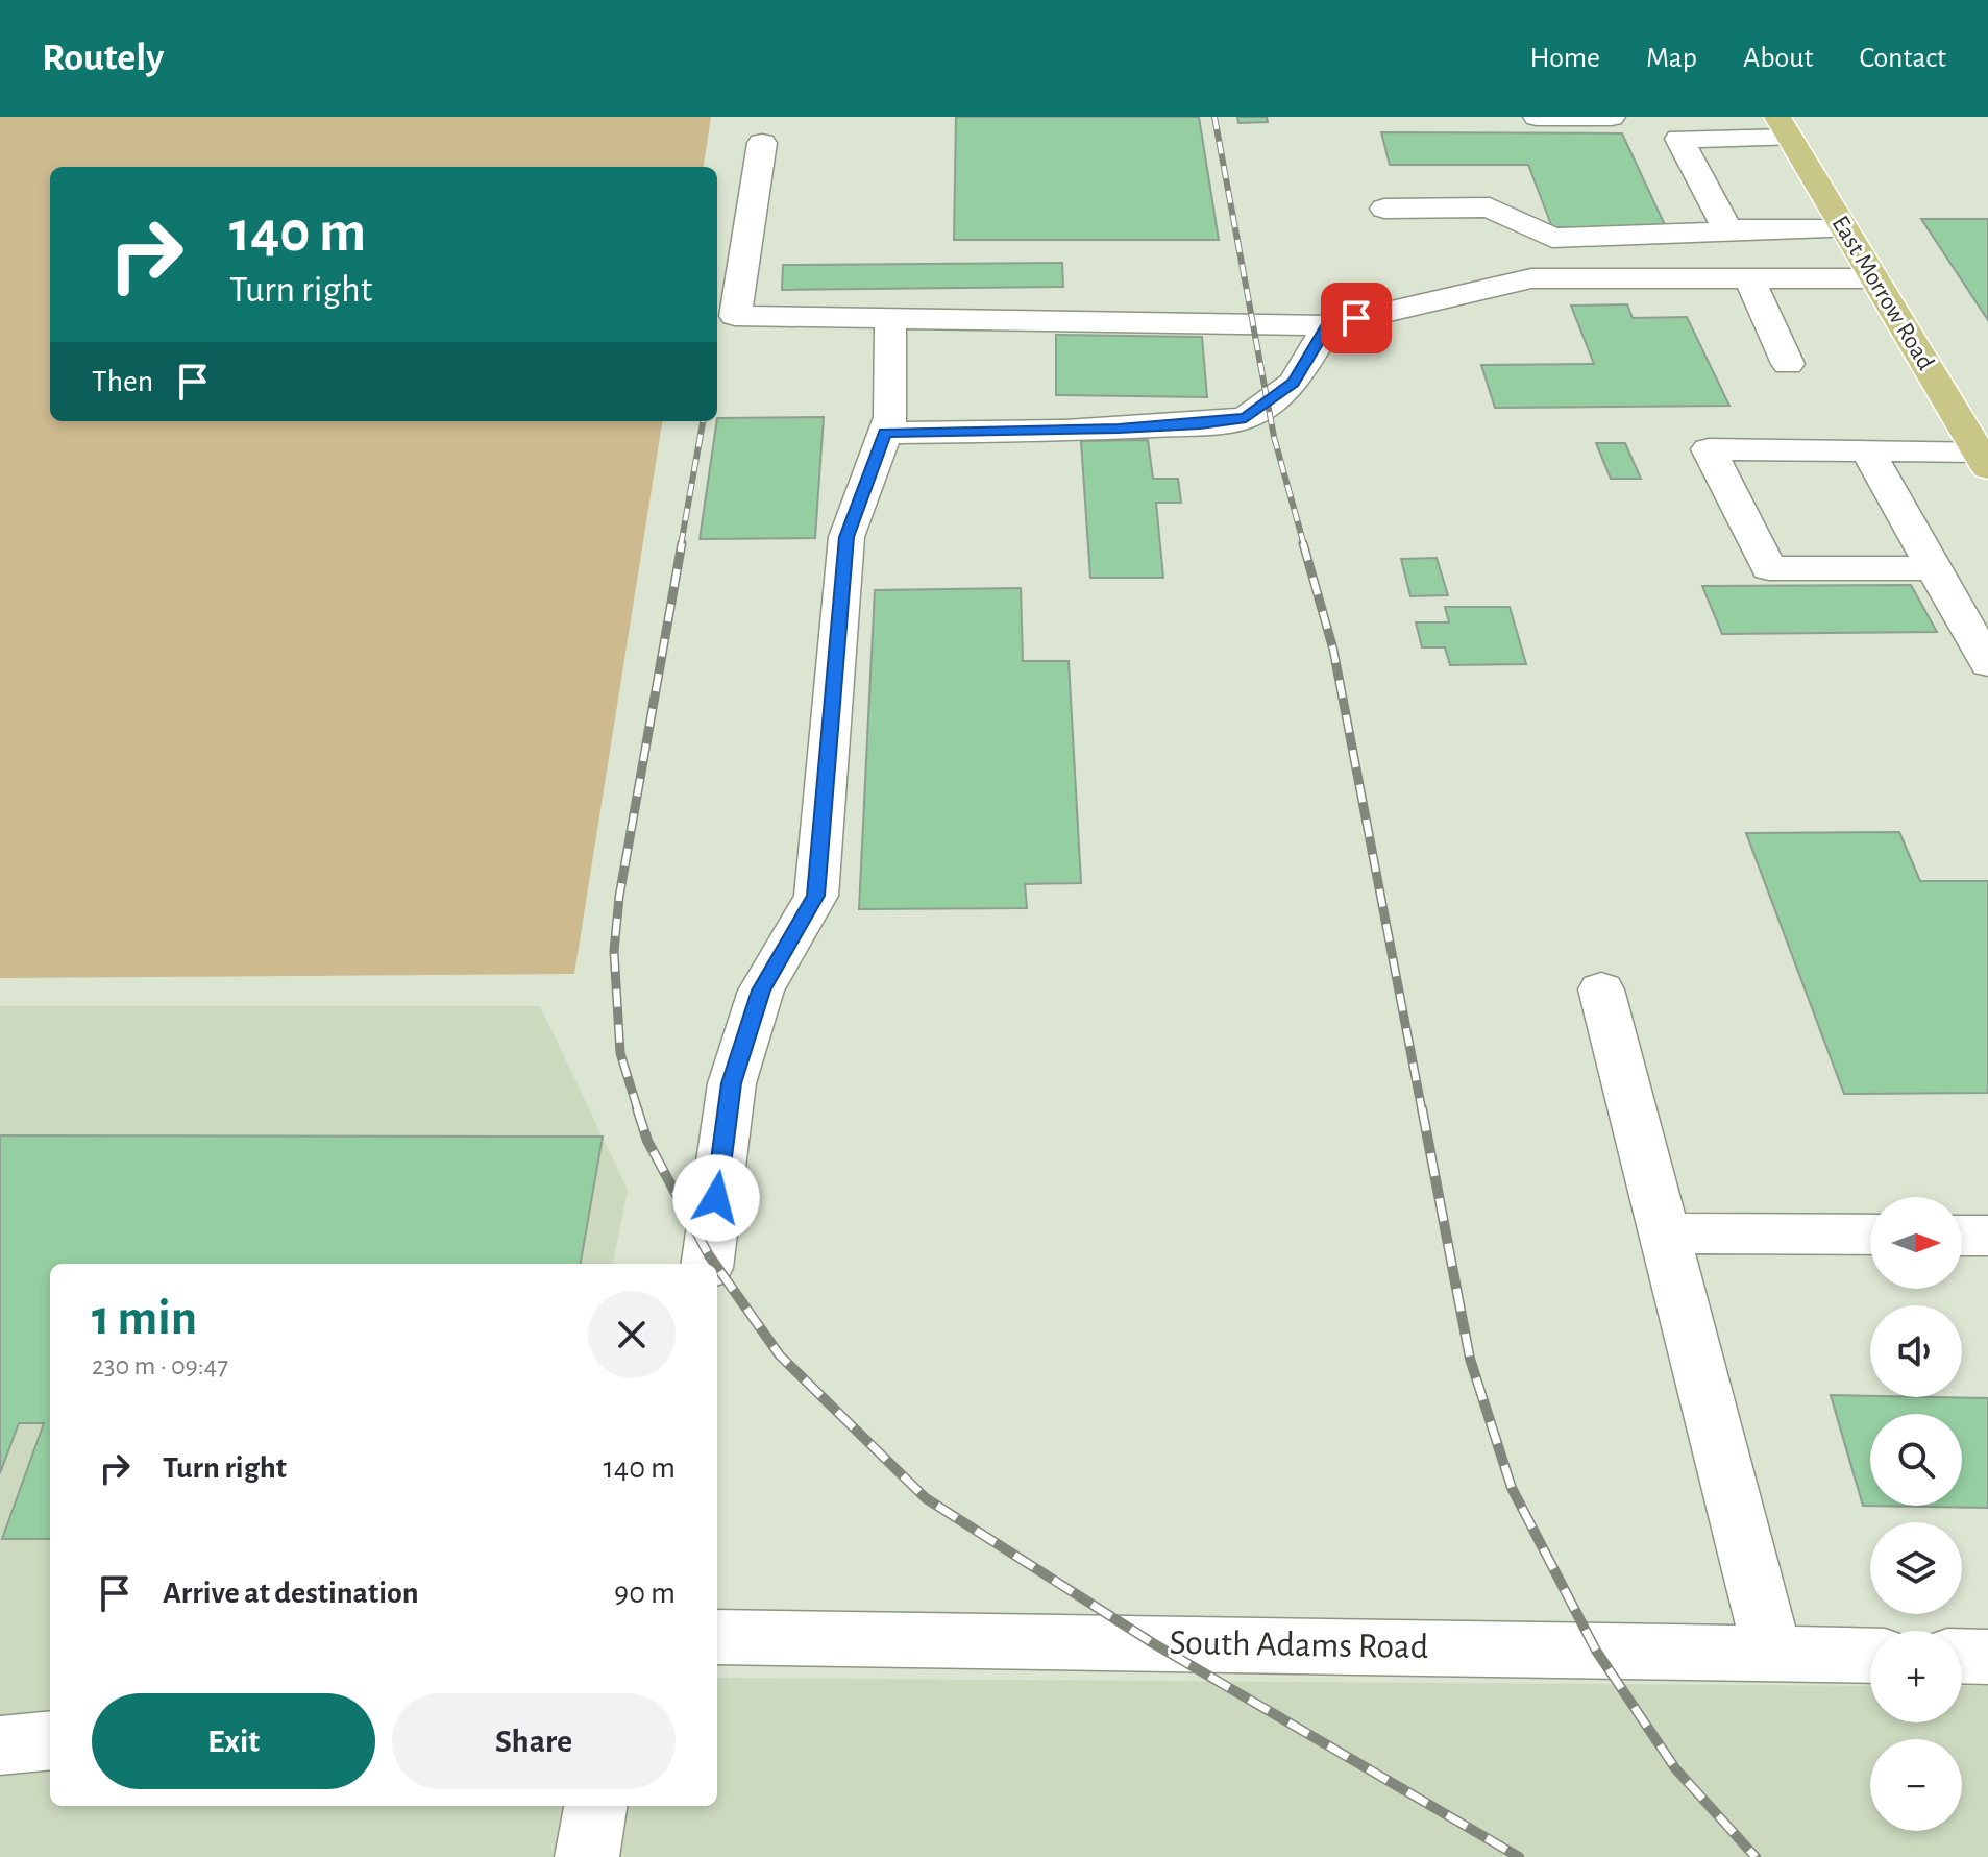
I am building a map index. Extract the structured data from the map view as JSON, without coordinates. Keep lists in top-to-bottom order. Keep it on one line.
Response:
{"streets":{"main road":["East Morrow Road"],"street":["South Adams Road"]},"north":"right","page":{"header":"Routely","nav":["Home","Map","About","Contact"],"turn":["140 m","Turn right"],"then":"Then","map_buttons":["+","−"],"heading":["1 min","230 m · 09:47"],"list":[{"name":"Turn right","value":"140 m"},{"name":"Arrive at destination","value":"90 m"}],"buttons":["Exit","Share"]}}
